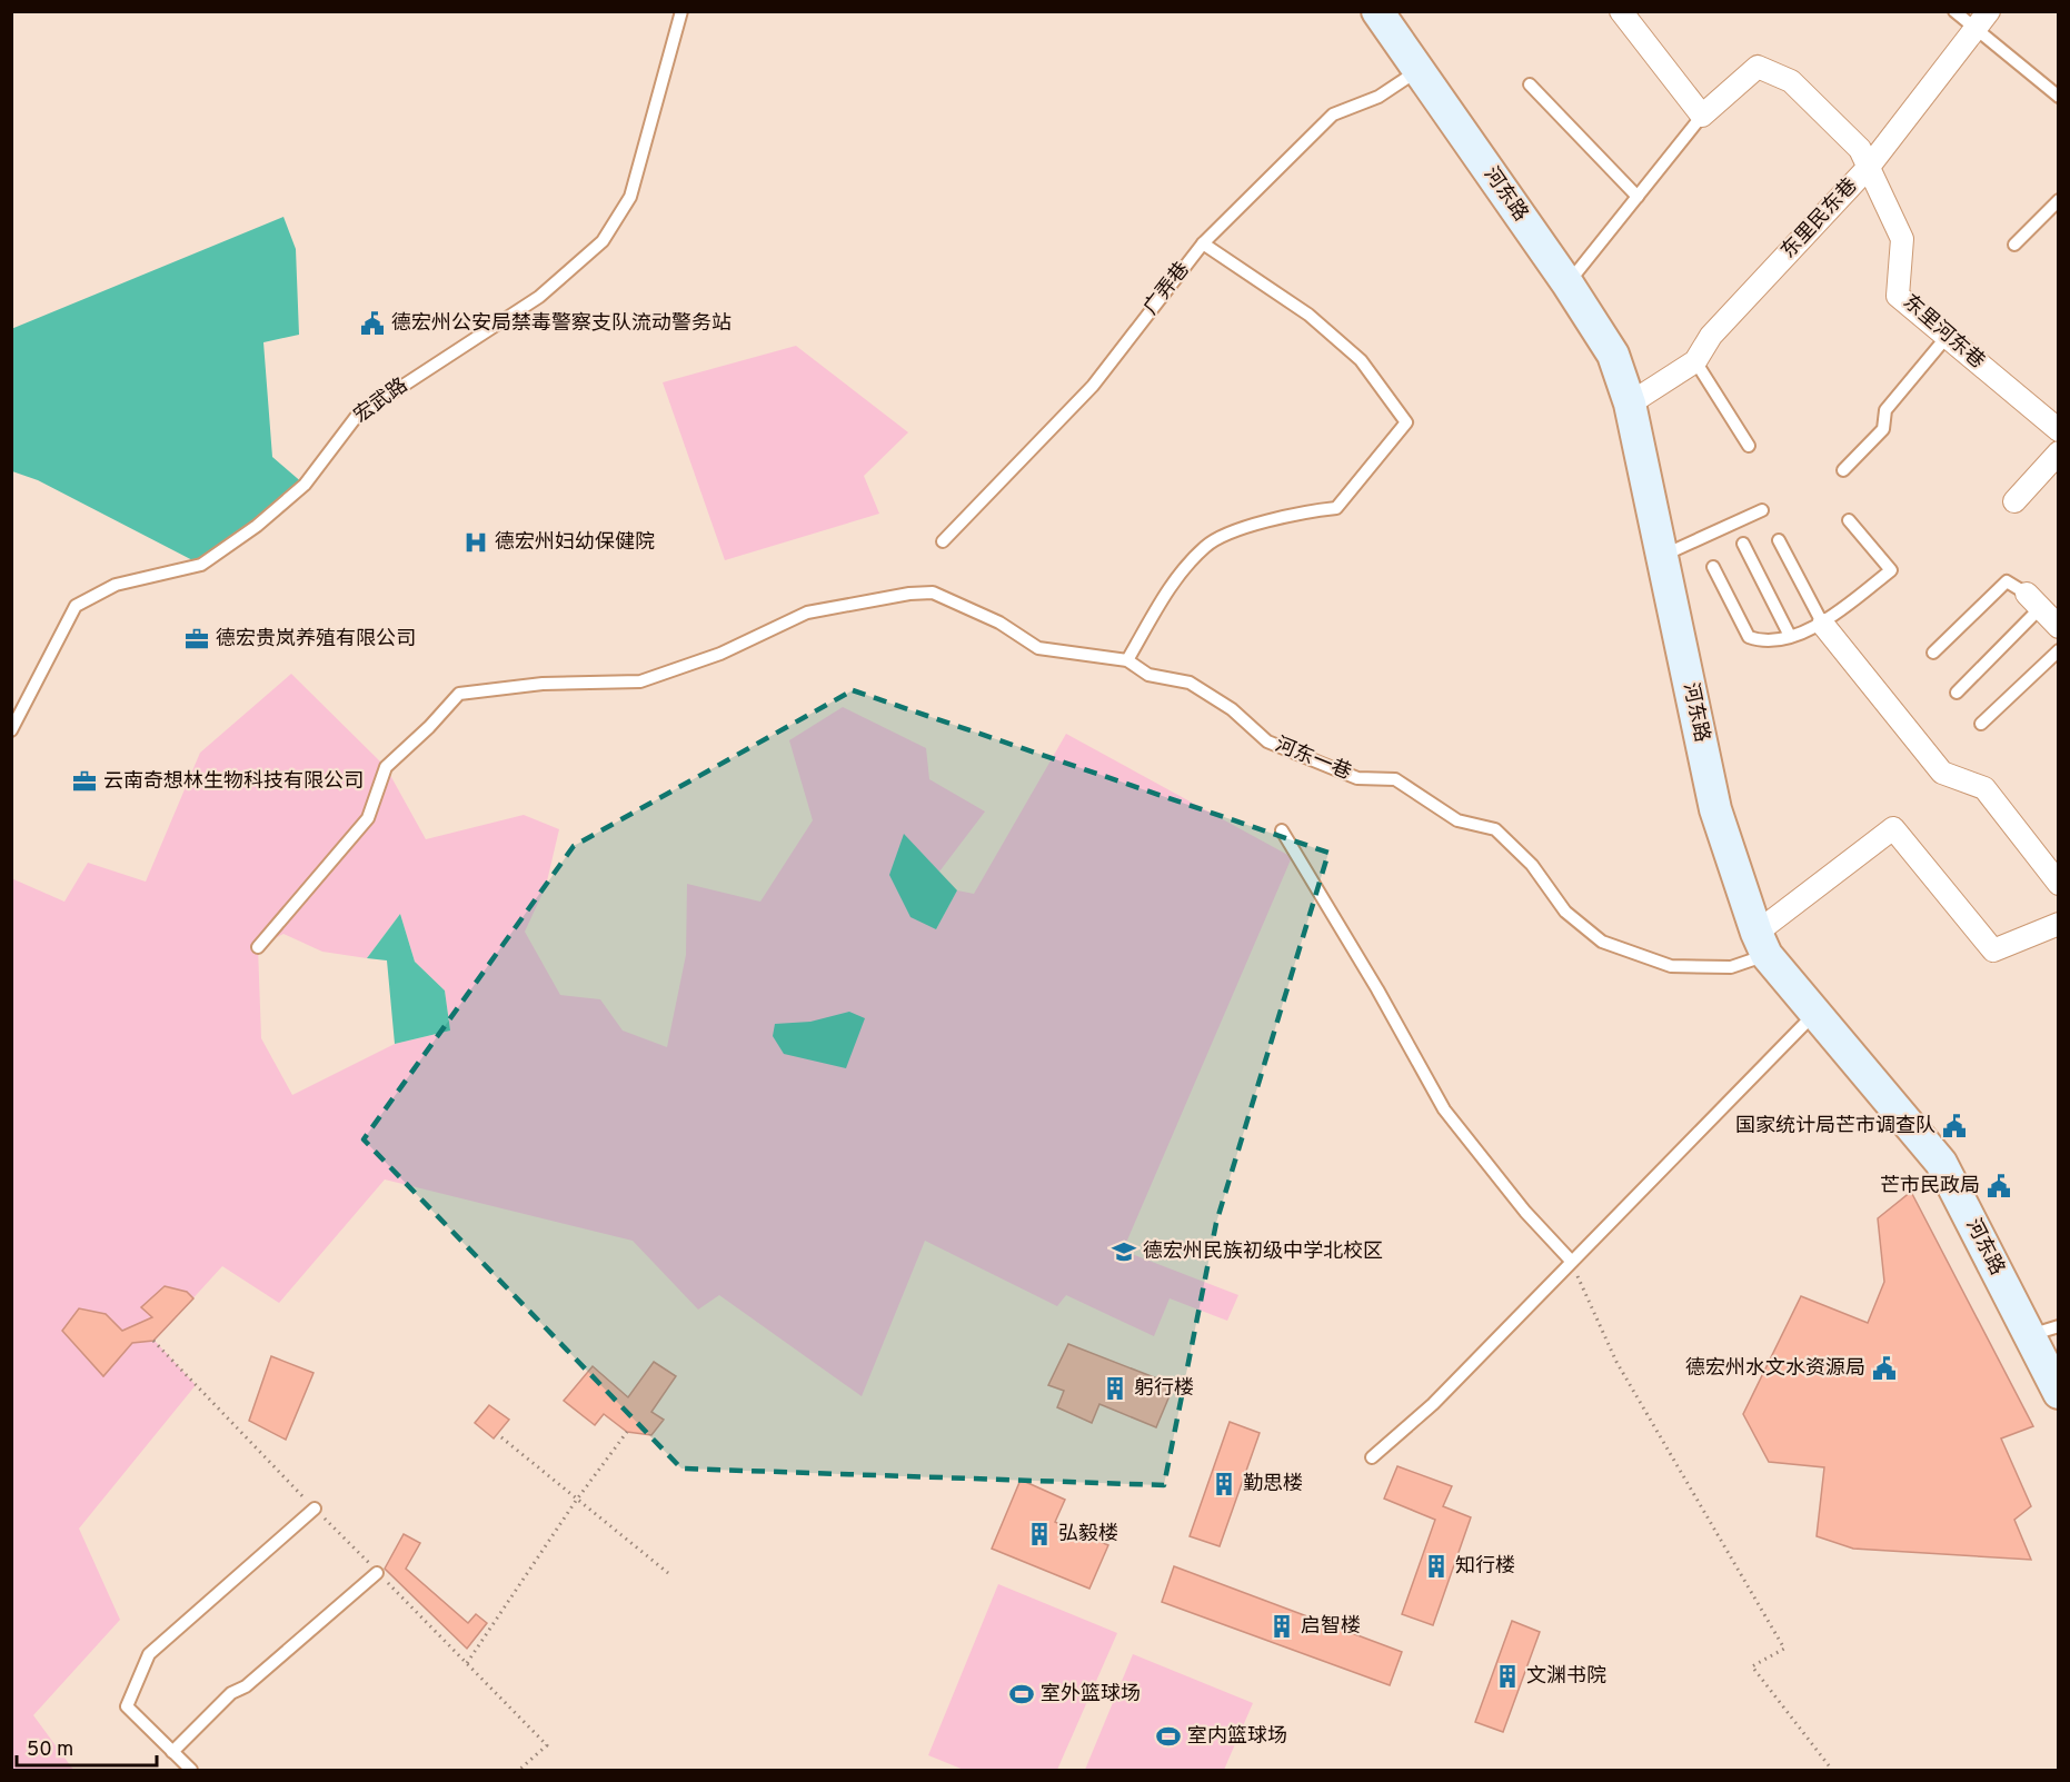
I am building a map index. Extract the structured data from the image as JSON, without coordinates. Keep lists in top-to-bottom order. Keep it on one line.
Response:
{"streets":{"main road":["河东路"],"street":["东里民东巷","东里河东巷"],"lane":["广弄巷","宏武路","河东一巷"]},"crossings":[["河东路","东里民东巷"],["河东路","广弄巷"],["河东路","河东一巷"],["东里民东巷","东里河东巷"]],"places":{"public building":["德宏州公安局禁毒警察支队流动警务站","国家统计局芒市调查队","芒市民政局","德宏州水文水资源局"],"hospital":["德宏州妇幼保健院"],"office":["德宏贵岚养殖有限公司","云南奇想林生物科技有限公司"],"school or university":["德宏州民族初级中学北校区"],"building":["躬行楼","勤思楼","弘毅楼","知行楼","启智楼","文渊书院"],"sports":["室外篮球场","室内篮球场"]},"scale_bar":"50 m"}
